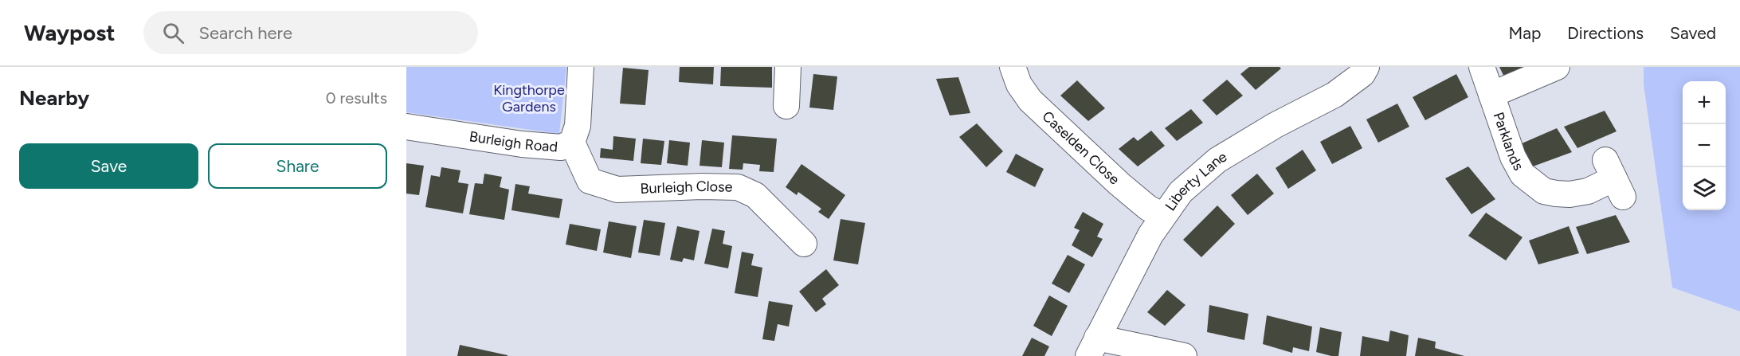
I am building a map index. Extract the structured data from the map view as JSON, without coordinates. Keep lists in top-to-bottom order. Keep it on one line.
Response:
{"streets":{"street":["Burleigh Road","Parklands","Caselden Close","Liberty Lane","Burleigh Close"]},"crossings":[["Burleigh Road","Burleigh Close"],["Caselden Close","Liberty Lane"]],"parks":["Kingthorpe Gardens"],"page":{"header":"Waypost","search":"Search here","nav":["Map","Directions","Saved"],"heading":["Nearby","0 results"],"map_buttons":["+","−"],"buttons":["Save","Share"]}}
